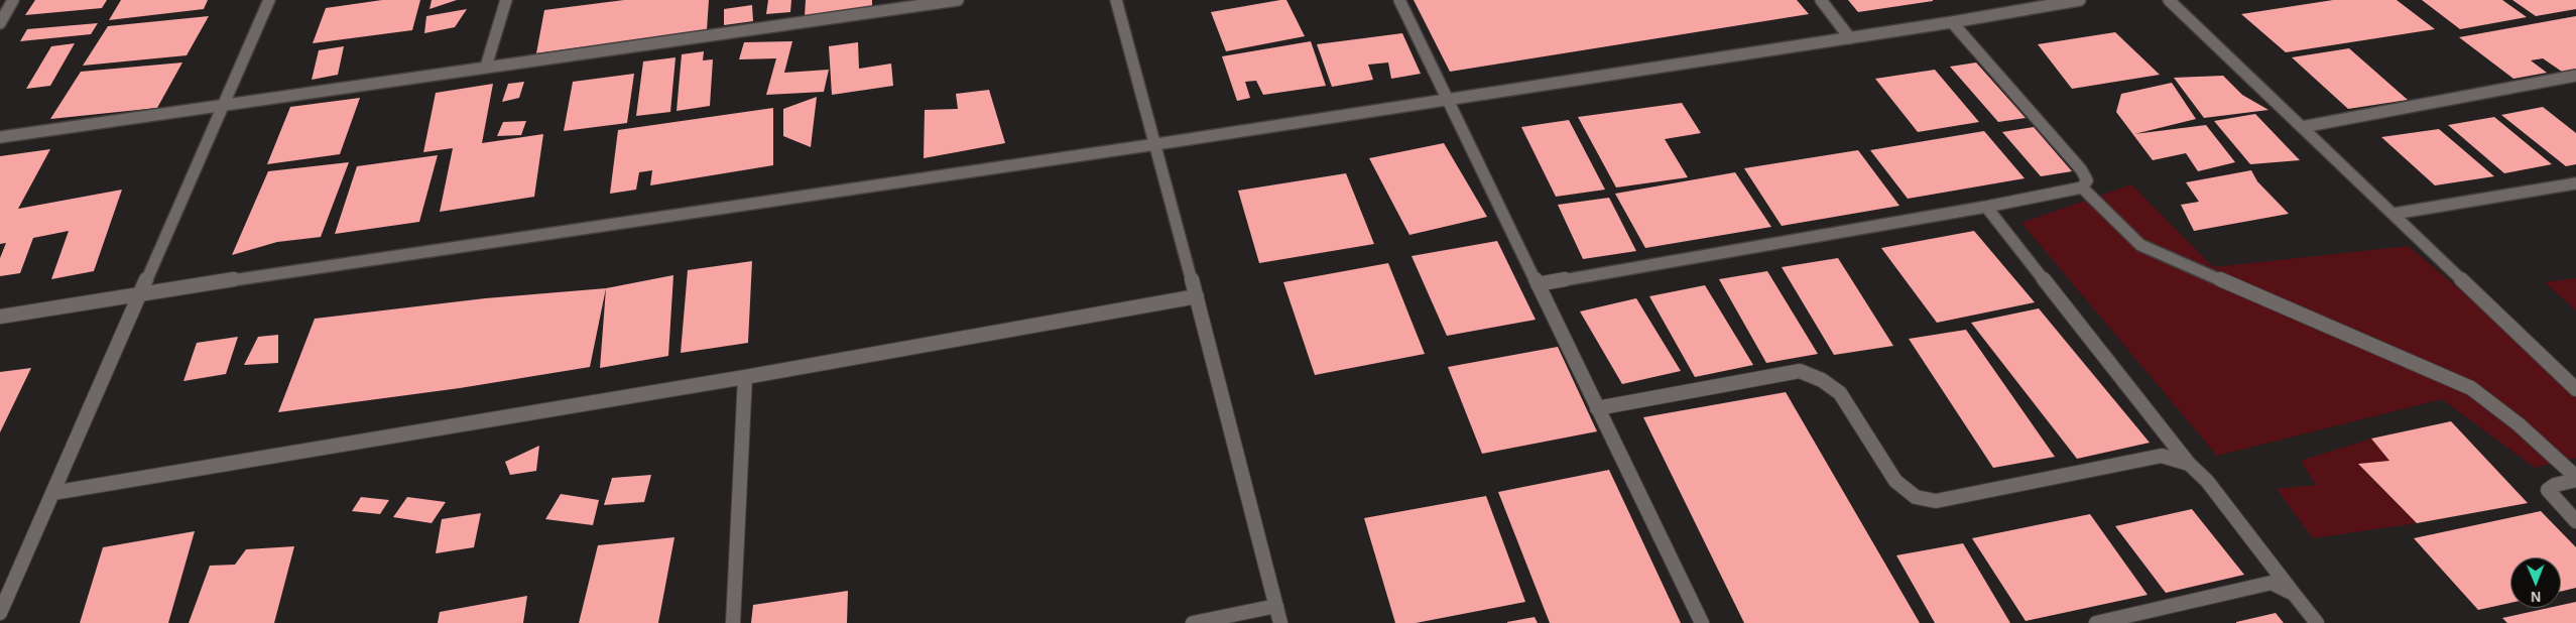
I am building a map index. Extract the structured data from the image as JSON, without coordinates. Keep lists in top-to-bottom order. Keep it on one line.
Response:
{"north":"bottom"}
